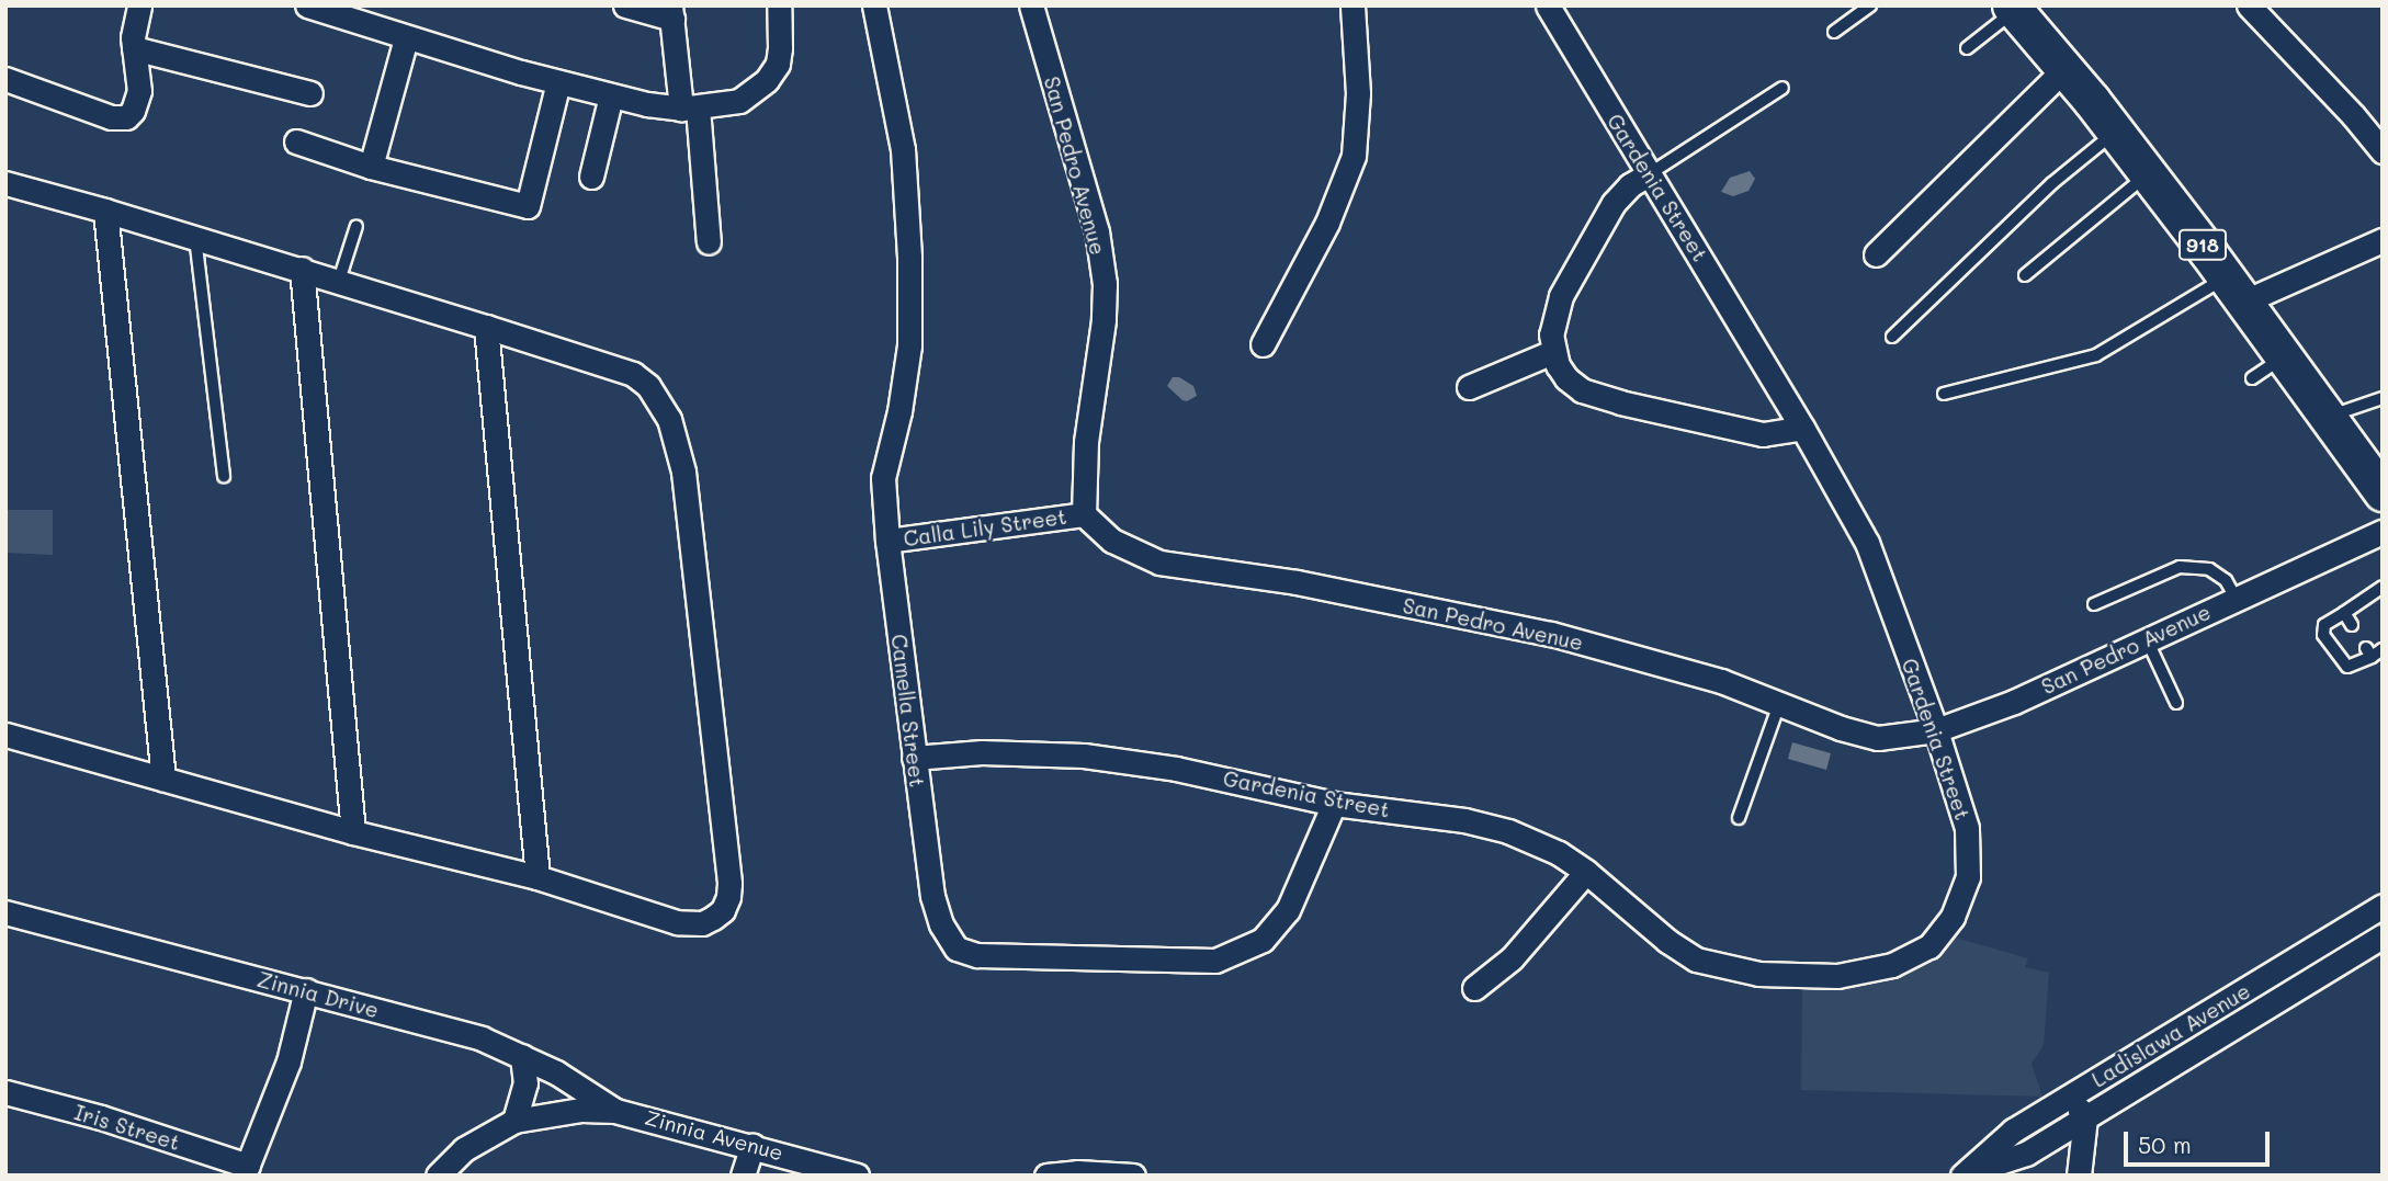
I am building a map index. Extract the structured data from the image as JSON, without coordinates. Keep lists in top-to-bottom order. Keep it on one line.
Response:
{"streets":{"main road":["918"],"street":["San Pedro Avenue","Gardenia Street","Calla Lily Street","Camella Street","Zinnia Drive","Ladislawa Avenue","Iris Street","Zinnia Avenue"]},"crossings":[["San Pedro Avenue","Gardenia Street"],["San Pedro Avenue","Calla Lily Street"],["Gardenia Street","Camella Street"],["Calla Lily Street","Camella Street"],["Zinnia Drive","Zinnia Avenue"]],"scale_bar":"50 m"}
